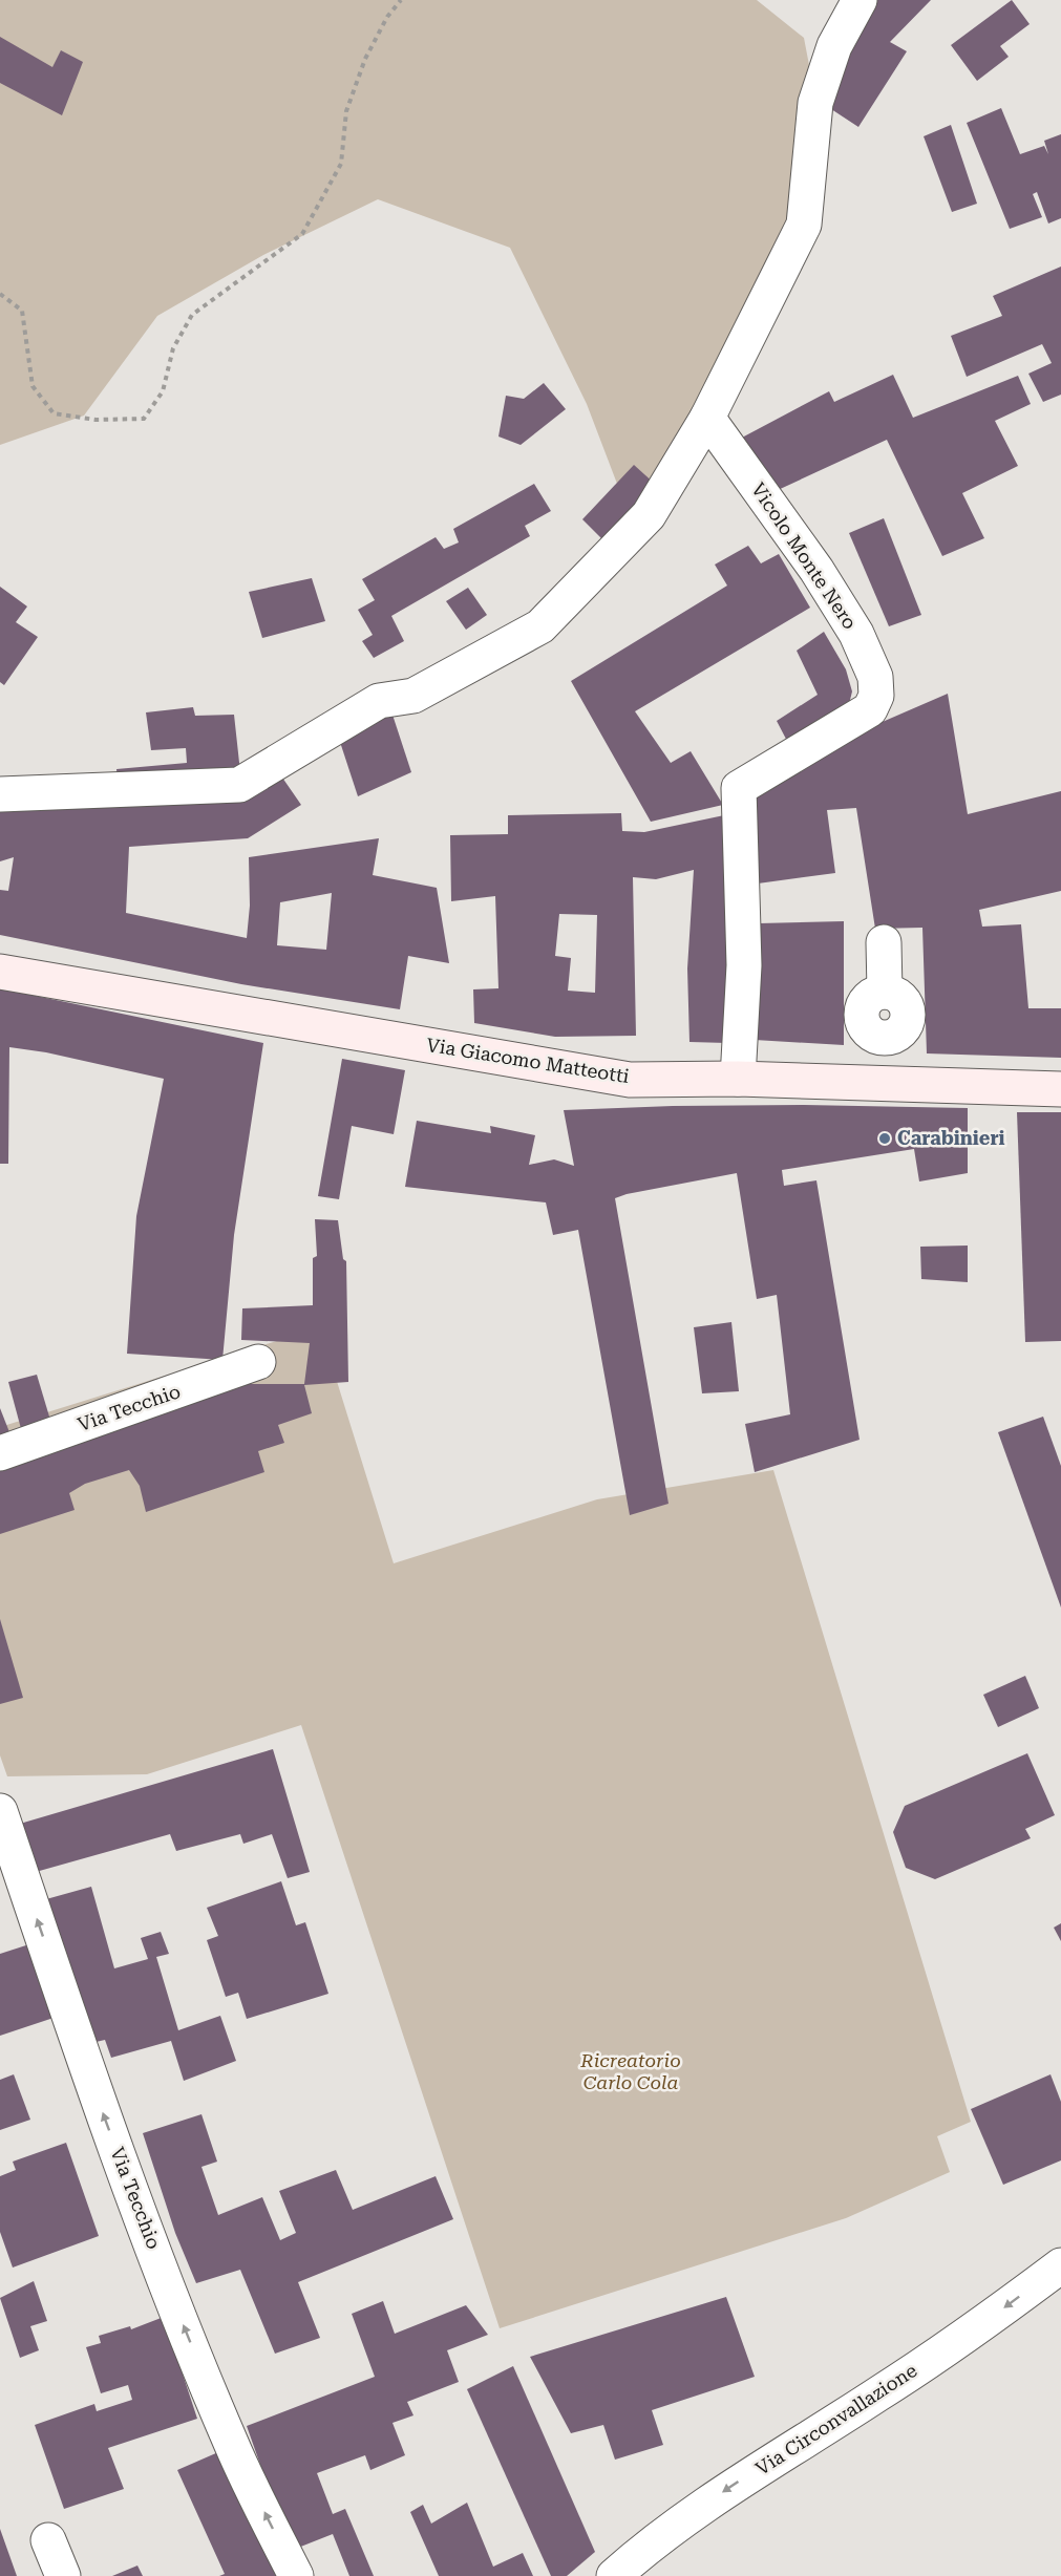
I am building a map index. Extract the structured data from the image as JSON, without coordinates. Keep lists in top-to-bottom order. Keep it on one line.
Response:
{"streets":{"street":["Vicolo Monte Nero","Via Giacomo Matteotti","Via Tecchio","Via Circonvallazione"]},"crossings":[["Vicolo Monte Nero","Via Giacomo Matteotti"]],"one_way":["Via Tecchio","Via Circonvallazione"],"parks":["Ricreatorio Carlo Cola"],"places":["Carabinieri"]}
